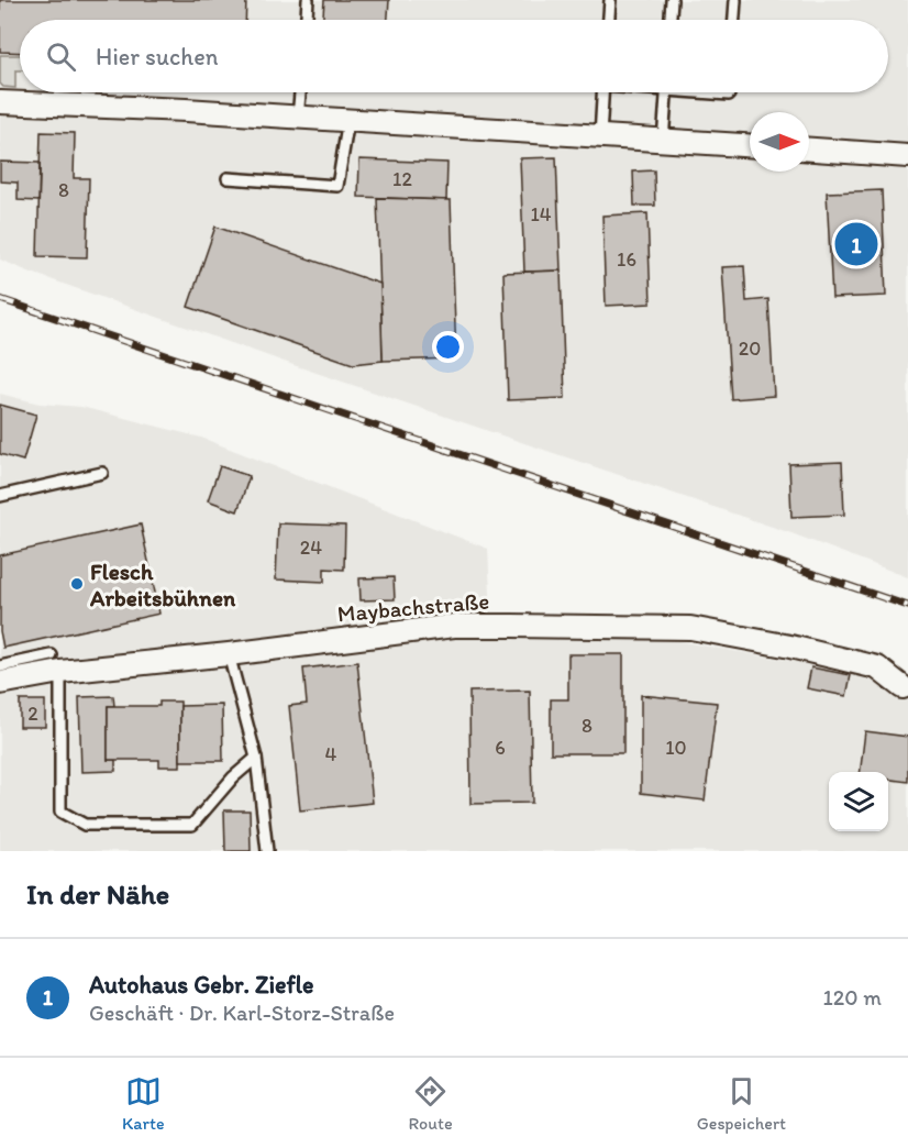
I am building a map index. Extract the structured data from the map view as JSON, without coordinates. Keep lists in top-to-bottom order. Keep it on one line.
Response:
{"streets":{"street":["Maybachstraße"]},"places":["Flesch Arbeitsbühnen"],"house_numbers":["12","8","14","16","20","24","2","8","6","10","4"],"north":"right","page":{"search":"Hier suchen","pins":"1","heading":"In der Nähe","list":[{"mark":"1","name":"Autohaus Gebr. Ziefle","note":"Geschäft · Dr. Karl-Storz-Straße","value":"120 m"}],"nav":["Karte","Route","Gespeichert"]}}
